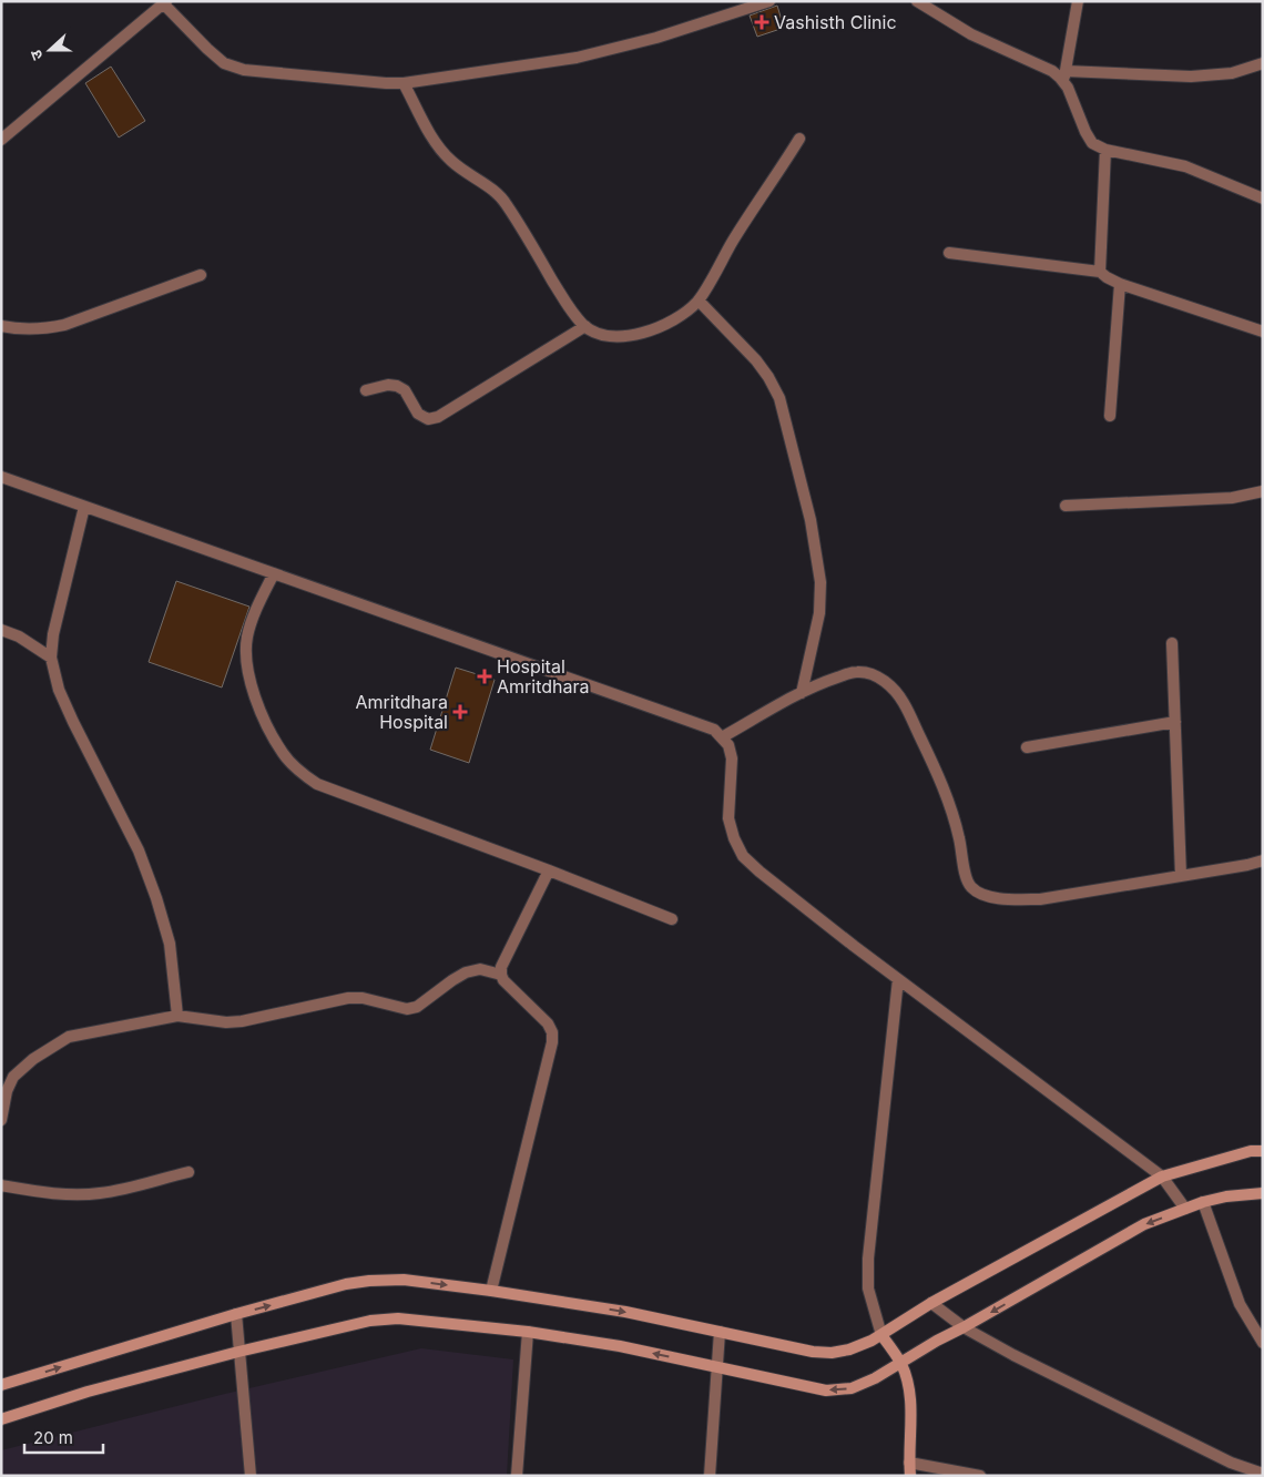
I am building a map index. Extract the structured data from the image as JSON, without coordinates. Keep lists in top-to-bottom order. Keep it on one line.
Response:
{"places":{"health":["Vashisth Clinic","Hospital Amritdhara","Amritdhara Hospital"]},"scale_bar":"20 m","north":"left"}
